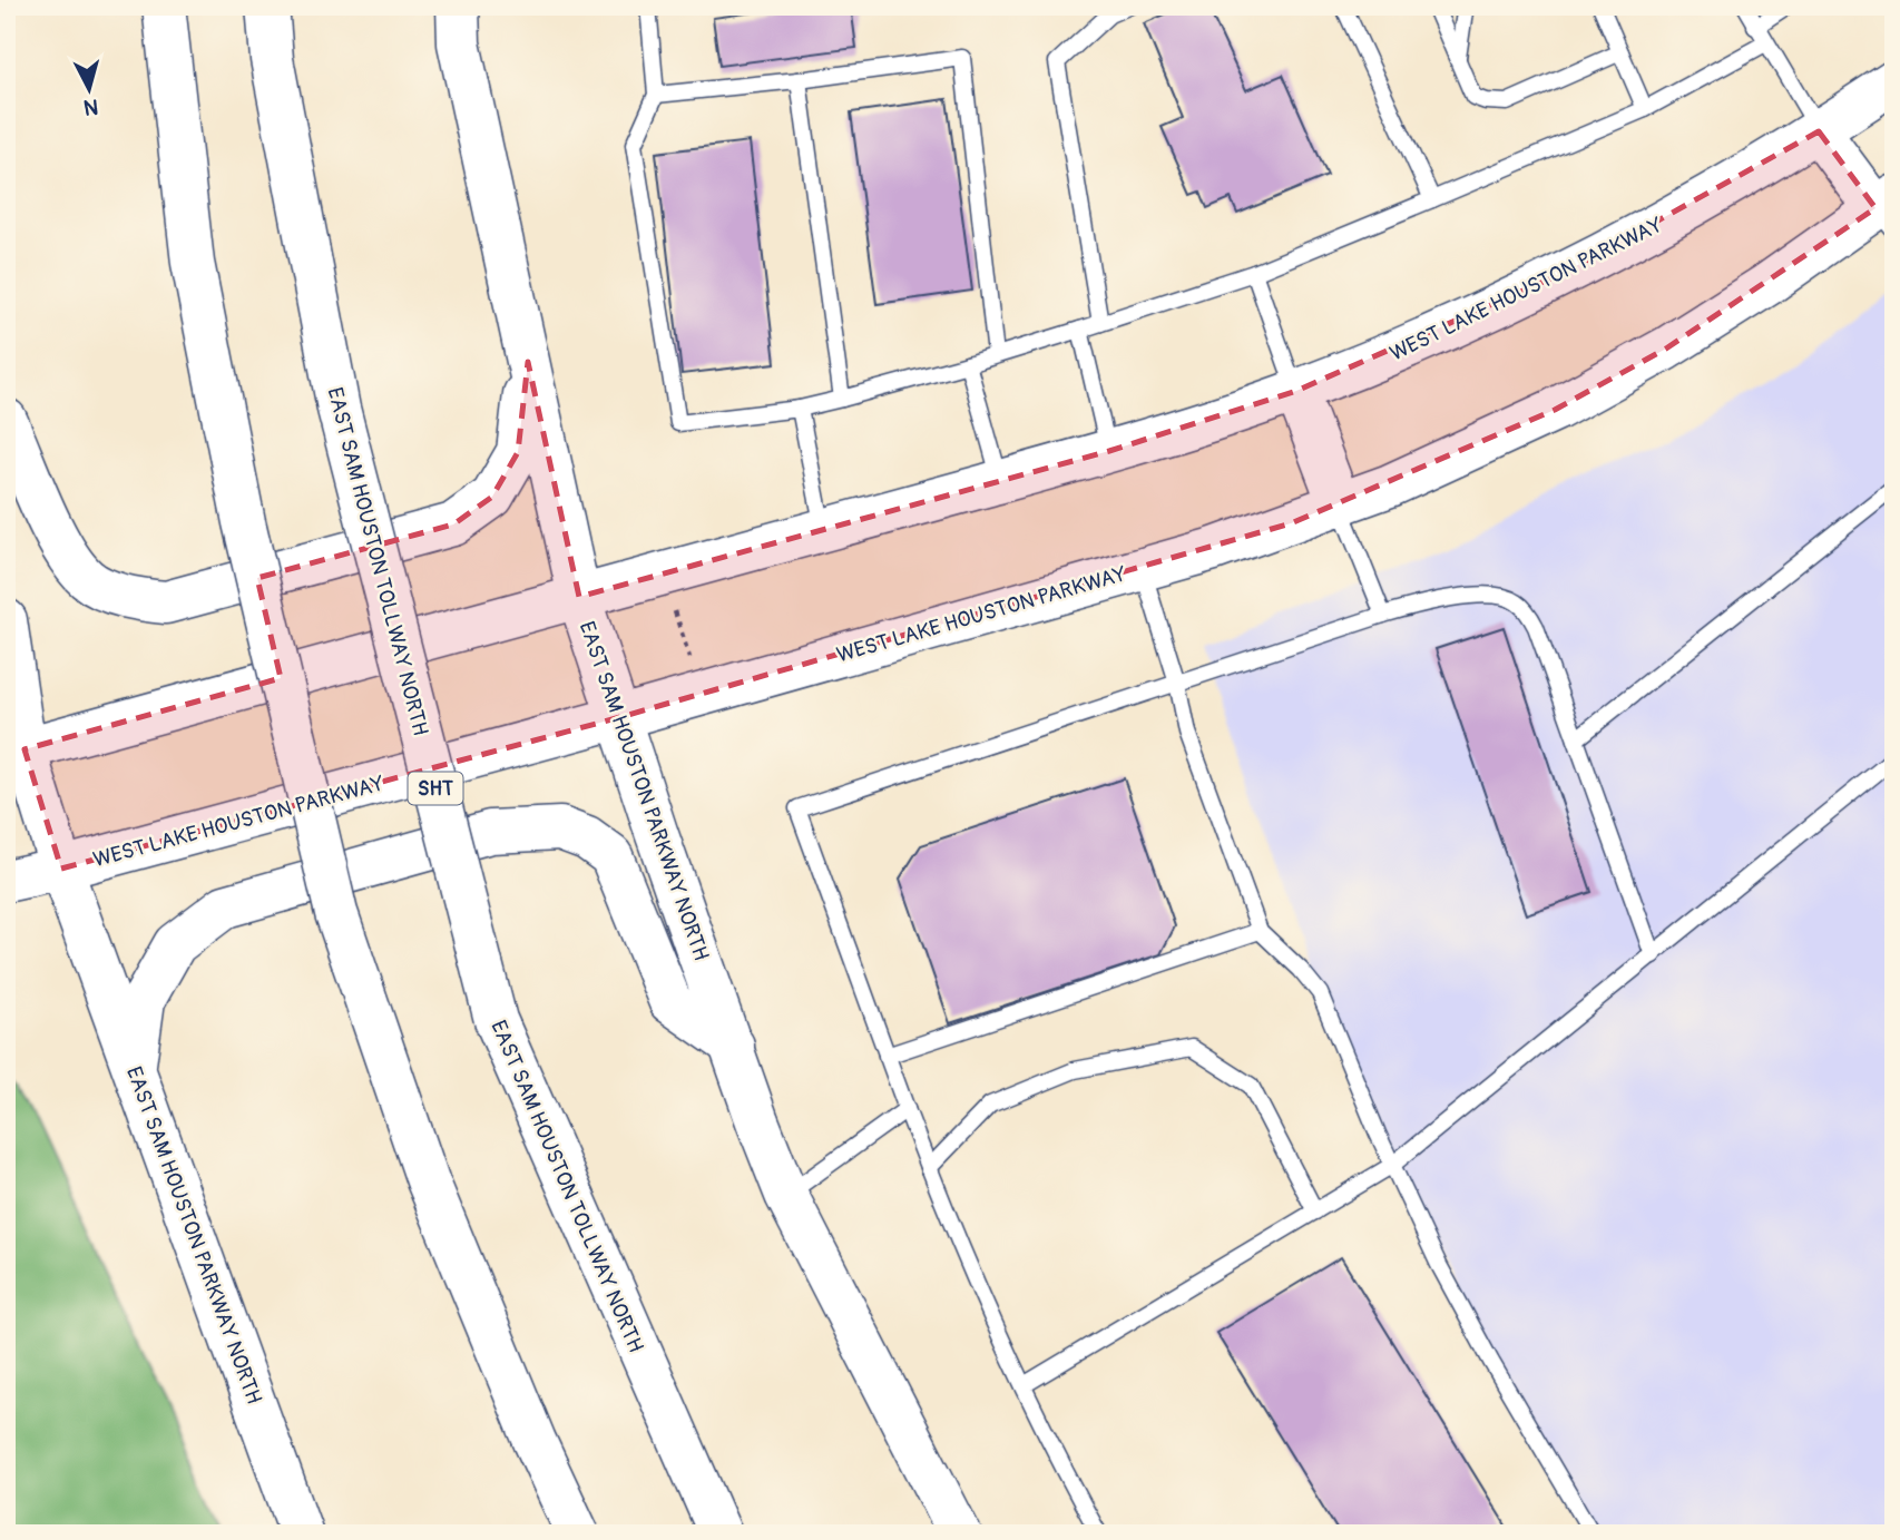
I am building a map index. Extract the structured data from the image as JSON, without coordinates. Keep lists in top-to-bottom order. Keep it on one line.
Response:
{"streets":{"main road":["WEST LAKE HOUSTON PARKWAY","EAST SAM HOUSTON TOLLWAY NORTH","SHT","EAST SAM HOUSTON PARKWAY NORTH"]},"crossings":[["WEST LAKE HOUSTON PARKWAY","EAST SAM HOUSTON PARKWAY NORTH"]],"north":"bottom"}
